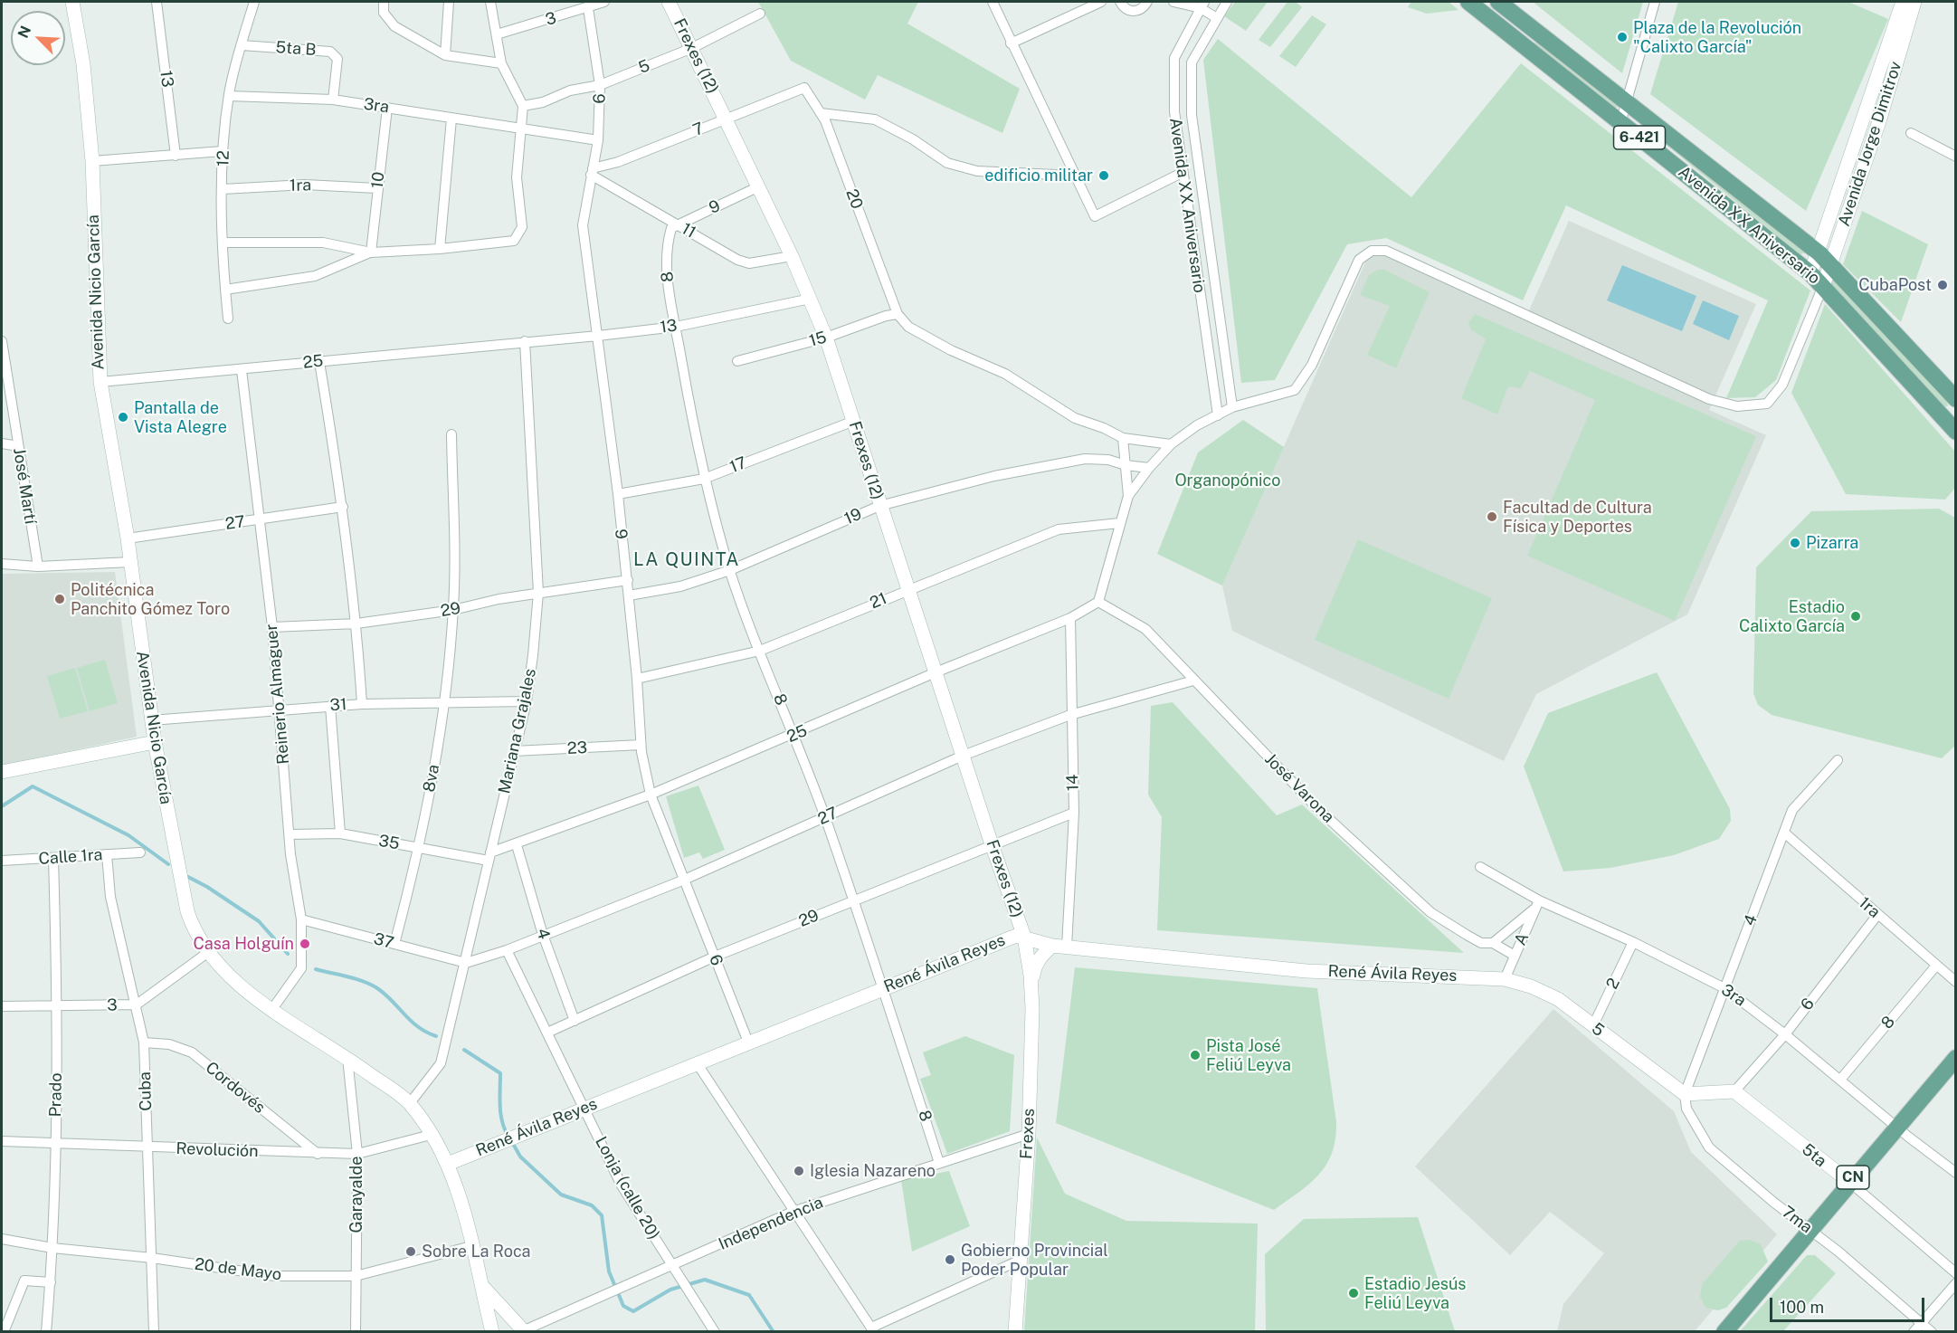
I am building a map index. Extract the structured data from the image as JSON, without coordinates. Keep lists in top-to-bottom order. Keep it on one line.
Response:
{"streets":{"main road":["6-421","Avenida XX Aniversario","CN"],"street":["3","5ta B","Frexes (12)","5","13","6","3ra","7","Avenida Jorge Dimitrov","12","10","1ra","20","9","11","8","Avenida Nicio García","15","25","17","José Martí","19","27","21","29","Reinerio Almaguer","31","Mariana Grajales","23","8va","14","José Varona","35","Calle 1ra","4","A","37","René Ávila Reyes","2","Cordovés","Cuba","Prado","Frexes","Revolución","5ta","Lonja (calle 20)","Garayalde","7ma","Independencia","20 de Mayo"]},"crossings":[["3","6"],["3","Avenida Nicio García"],["3","Cuba"],["3","Prado"],["5ta B","3ra"],["5ta B","12"],["Frexes (12)","5"],["Frexes (12)","13"],["Frexes (12)","7"],["Frexes (12)","9"],["Frexes (12)","11"],["Frexes (12)","15"],["Frexes (12)","25"],["Frexes (12)","17"],["Frexes (12)","19"],["Frexes (12)","27"],["Frexes (12)","21"],["Frexes (12)","29"],["Frexes (12)","René Ávila Reyes"],["Frexes (12)","Frexes"],["5","6"],["5","4"],["5","A"],["5","René Ávila Reyes"],["5","2"],["5","7ma"],["13","6"],["13","8"],["13","25"],["13","Mariana Grajales"],["6","3ra"],["6","7"],["6","1ra"],["6","11"],["6","25"],["6","17"],["6","19"],["6","27"],["6","21"],["6","29"],["6","23"],["6","René Ávila Reyes"],["6","5ta"],["3ra","12"],["3ra","10"],["3ra","8"],["3ra","4"],["3ra","A"],["3ra","2"],["3ra","CN"],["7","20"],["7","11"],["Avenida Jorge Dimitrov","Avenida XX Aniversario"],["12","1ra"],["10","1ra"],["1ra","8"],["1ra","4"],["20","15"],["9","11"],["9","8"],["11","8"],["8","25"],["8","17"],["8","19"],["8","27"],["8","21"],["8","29"],["8","René Ávila Reyes"],["8","Independencia"],["Avenida Nicio García","25"],["Avenida Nicio García","27"],["Avenida Nicio García","Reinerio Almaguer"],["Avenida Nicio García","31"],["Avenida Nicio García","Mariana Grajales"],["Avenida Nicio García","René Ávila Reyes"],["Avenida Nicio García","Revolución"],["Avenida Nicio García","Garayalde"],["Avenida Nicio García","20 de Mayo"],["25","Reinerio Almaguer"],["25","Mariana Grajales"],["25","14"],["25","José Varona"],["25","35"],["25","4"],["27","Reinerio Almaguer"],["27","Mariana Grajales"],["27","14"],["27","José Varona"],["27","4"],["27","37"],["27","Lonja (calle 20)"],["29","Reinerio Almaguer"],["29","Mariana Grajales"],["29","8va"],["29","14"],["29","4"],["29","Lonja (calle 20)"],["Reinerio Almaguer","31"],["Reinerio Almaguer","35"],["Reinerio Almaguer","37"],["31","Mariana Grajales"],["31","8va"],["Mariana Grajales","23"],["Mariana Grajales","35"],["Mariana Grajales","37"],["8va","35"],["8va","37"],["14","René Ávila Reyes"],["José Varona","A"],["Calle 1ra","Cuba"],["Calle 1ra","Prado"],["4","7ma"],["A","René Ávila Reyes"],["René Ávila Reyes","Frexes"],["René Ávila Reyes","Lonja (calle 20)"],["Cordovés","Cuba"],["Cordovés","Revolución"],["Cuba","Revolución"],["Cuba","20 de Mayo"],["Prado","Revolución"],["Prado","20 de Mayo"],["Frexes","Independencia"],["Revolución","Garayalde"],["5ta","CN"],["CN","7ma"],["Lonja (calle 20)","Independencia"],["Garayalde","20 de Mayo"]],"districts":["LA QUINTA"],"parks":["Organopónico"],"places":["Plaza de la Revolución \"Calixto García\"","edificio militar","CubaPost","Pantalla de Vista Alegre","Facultad de Cultura Física y Deportes","Pizarra","Politécnica Panchito Gómez Toro","Estadio Calixto García","Casa Holguín","Pista José Feliú Leyva","Iglesia Nazareno","Sobre La Roca","Gobierno Provincial Poder Popular","Estadio Jesús Feliú Leyva"],"scale_bar":"100 m","north":"top left"}
